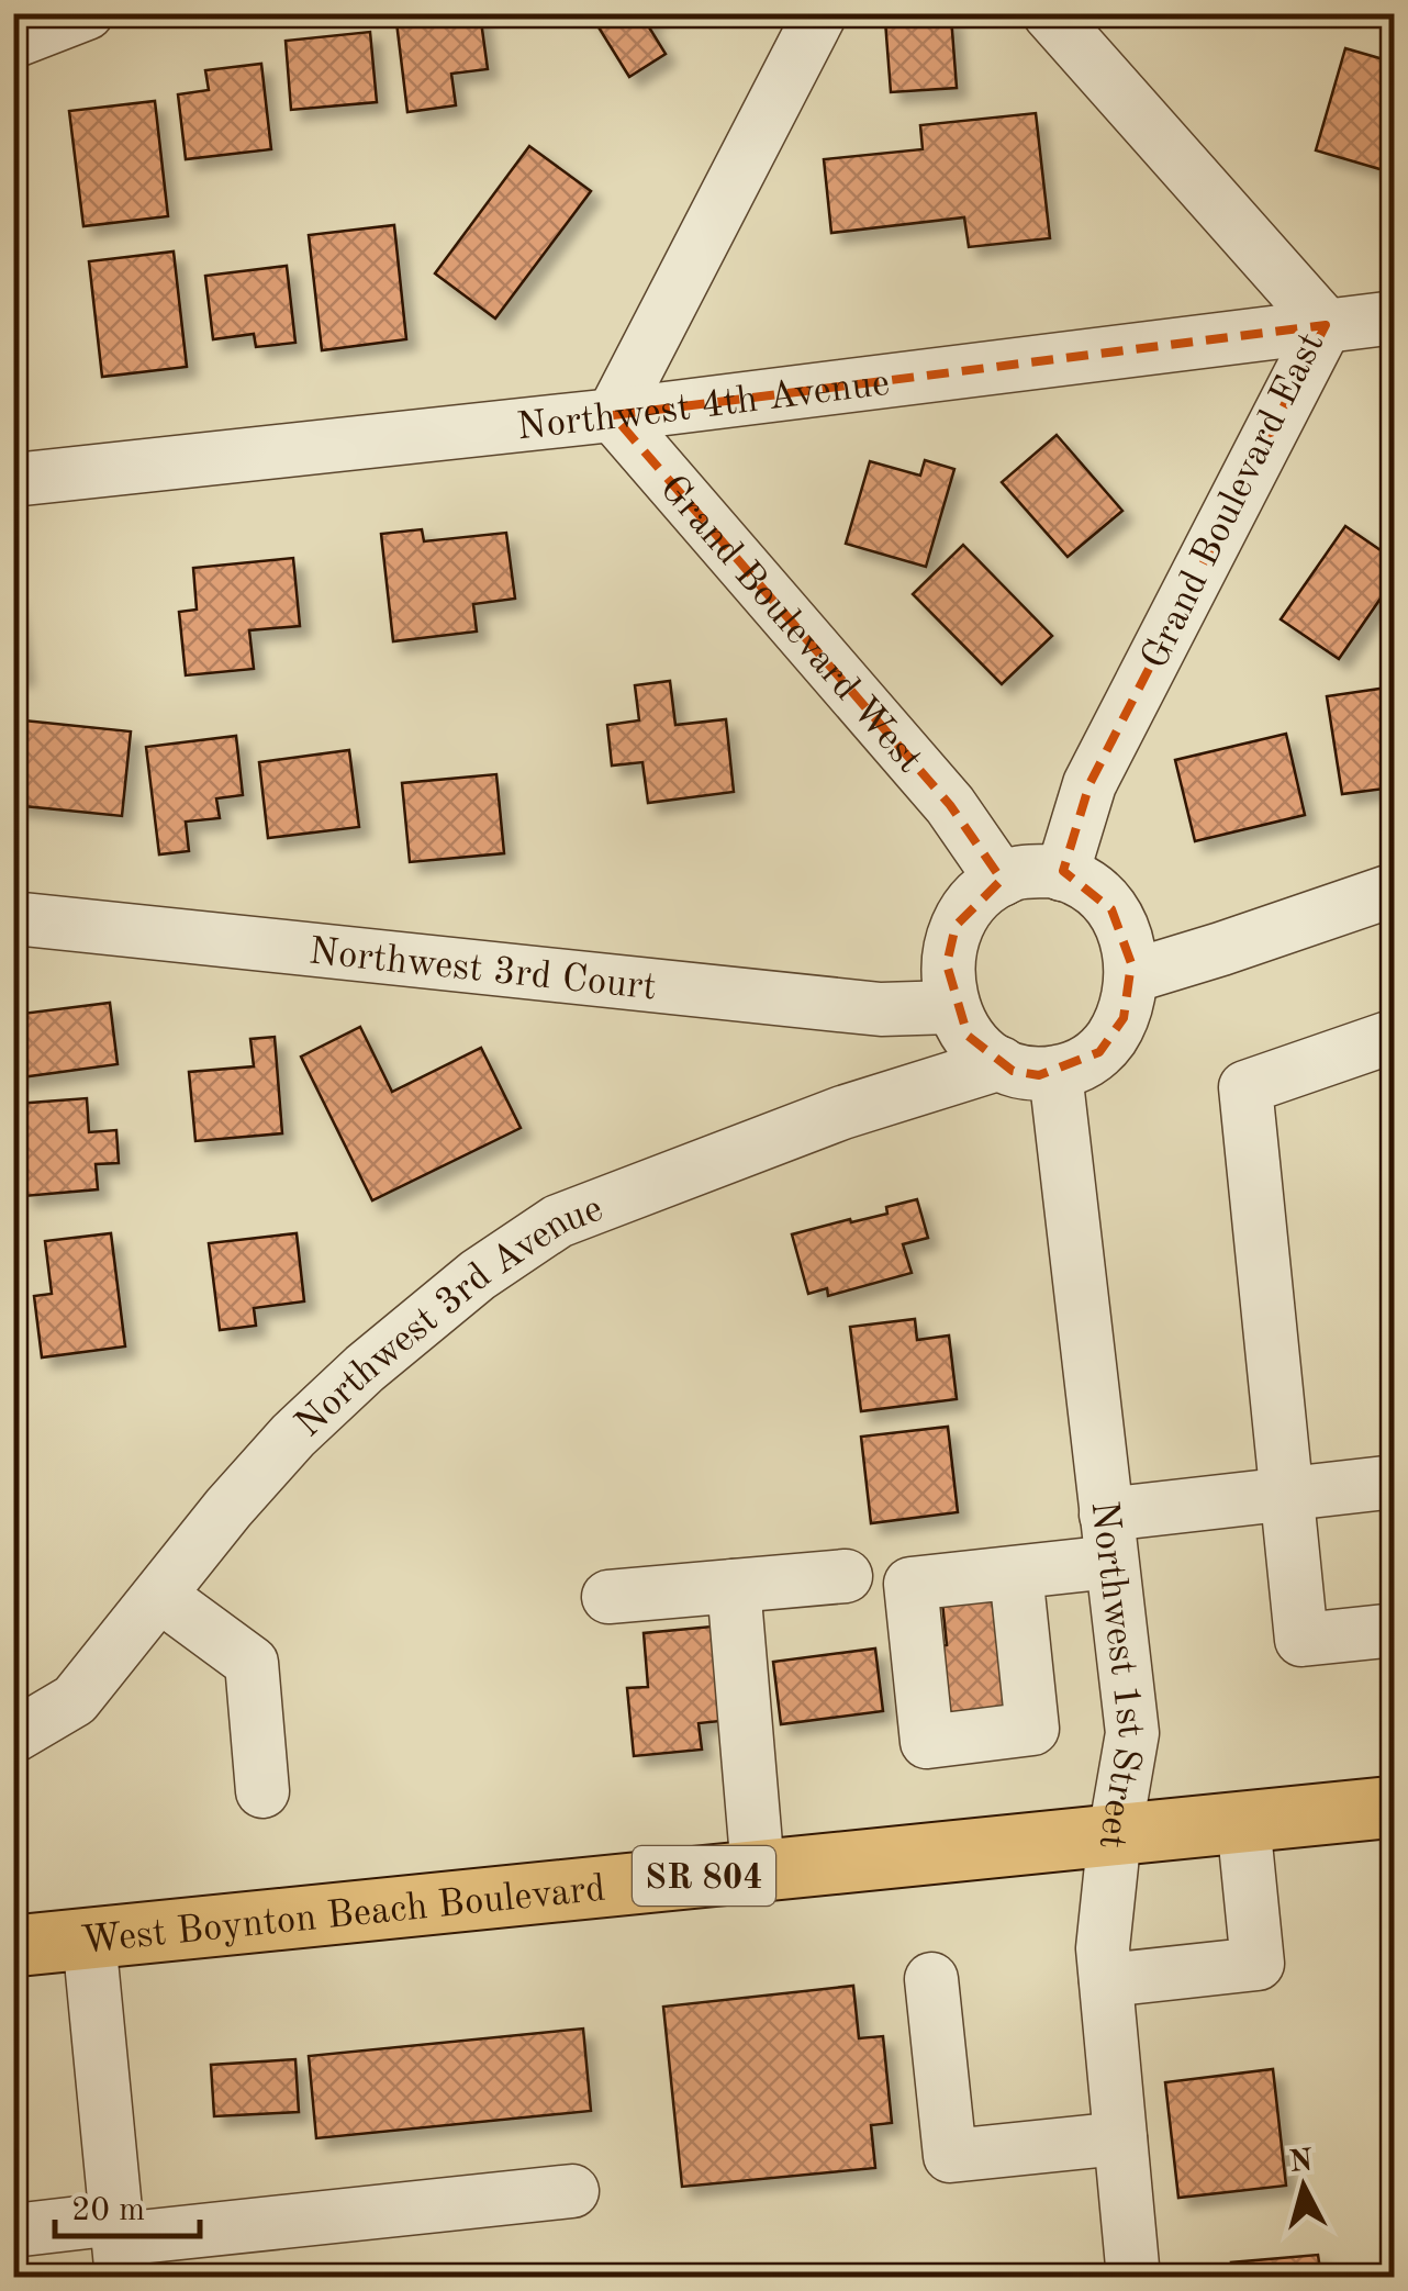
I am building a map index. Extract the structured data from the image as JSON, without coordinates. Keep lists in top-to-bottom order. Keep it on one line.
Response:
{"streets":{"main road":["SR 804","West Boynton Beach Boulevard"],"street":["Northwest 4th Avenue","Grand Boulevard East","Grand Boulevard West","Northwest 3rd Court","Northwest 3rd Avenue","Northwest 1st Street"]},"crossings":[["Northwest 4th Avenue","Grand Boulevard East"],["Northwest 4th Avenue","Grand Boulevard West"],["Grand Boulevard East","Grand Boulevard West"],["Grand Boulevard East","Northwest 3rd Court"],["Grand Boulevard East","Northwest 3rd Avenue"],["Grand Boulevard East","Northwest 1st Street"],["Grand Boulevard West","Northwest 3rd Court"],["Grand Boulevard West","Northwest 3rd Avenue"],["Grand Boulevard West","Northwest 1st Street"],["Northwest 3rd Court","Northwest 3rd Avenue"],["Northwest 3rd Court","Northwest 1st Street"],["Northwest 3rd Avenue","Northwest 1st Street"],["Northwest 1st Street","West Boynton Beach Boulevard"]],"scale_bar":"20 m","north":"top"}
